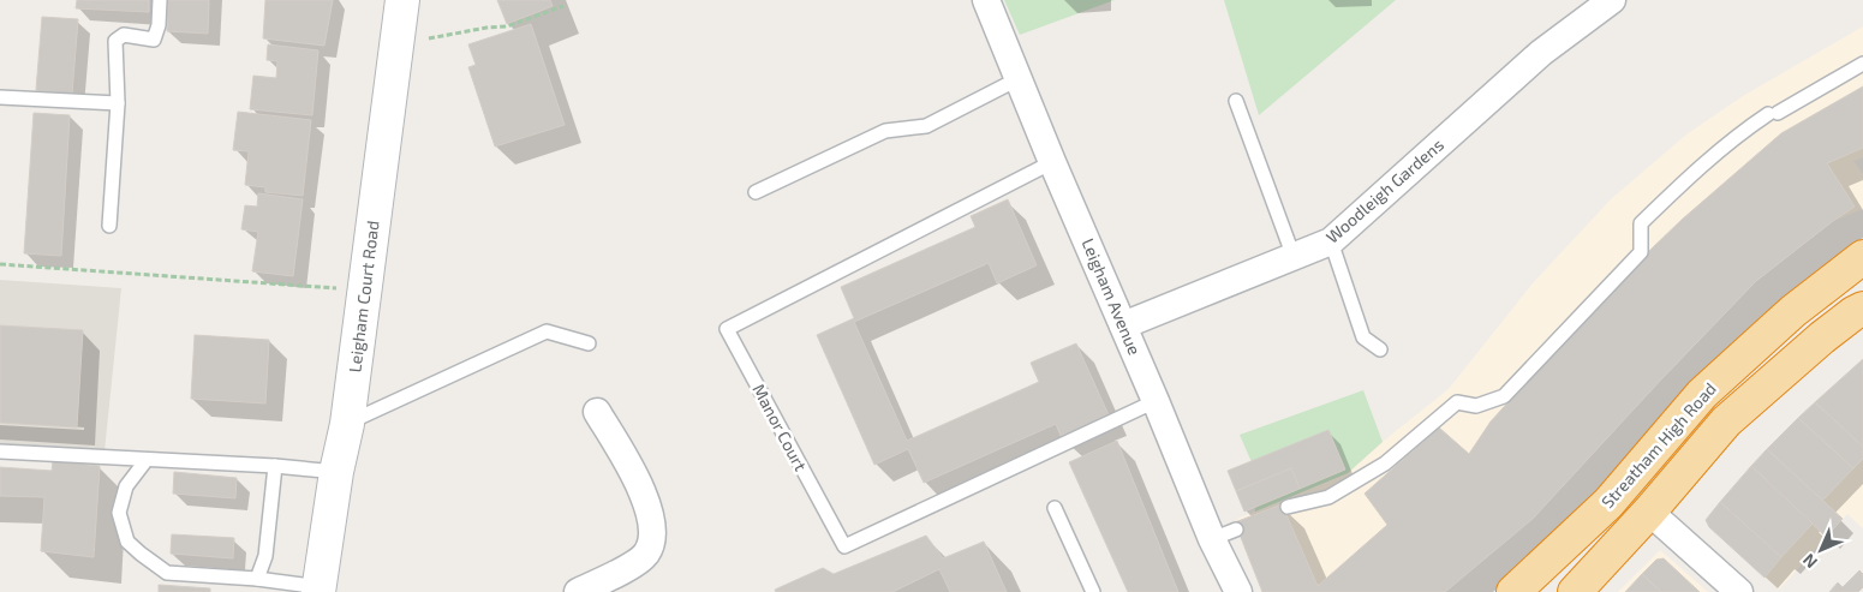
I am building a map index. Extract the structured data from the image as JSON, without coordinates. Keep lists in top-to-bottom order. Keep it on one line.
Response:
{"streets":{"highway":["Streatham High Road"],"street":["Woodleigh Gardens","Leigham Court Road","Leigham Avenue"],"lane":["Manor Court"]},"crossings":[["Woodleigh Gardens","Leigham Avenue"],["Leigham Avenue","Manor Court"]],"north":"bottom left"}
